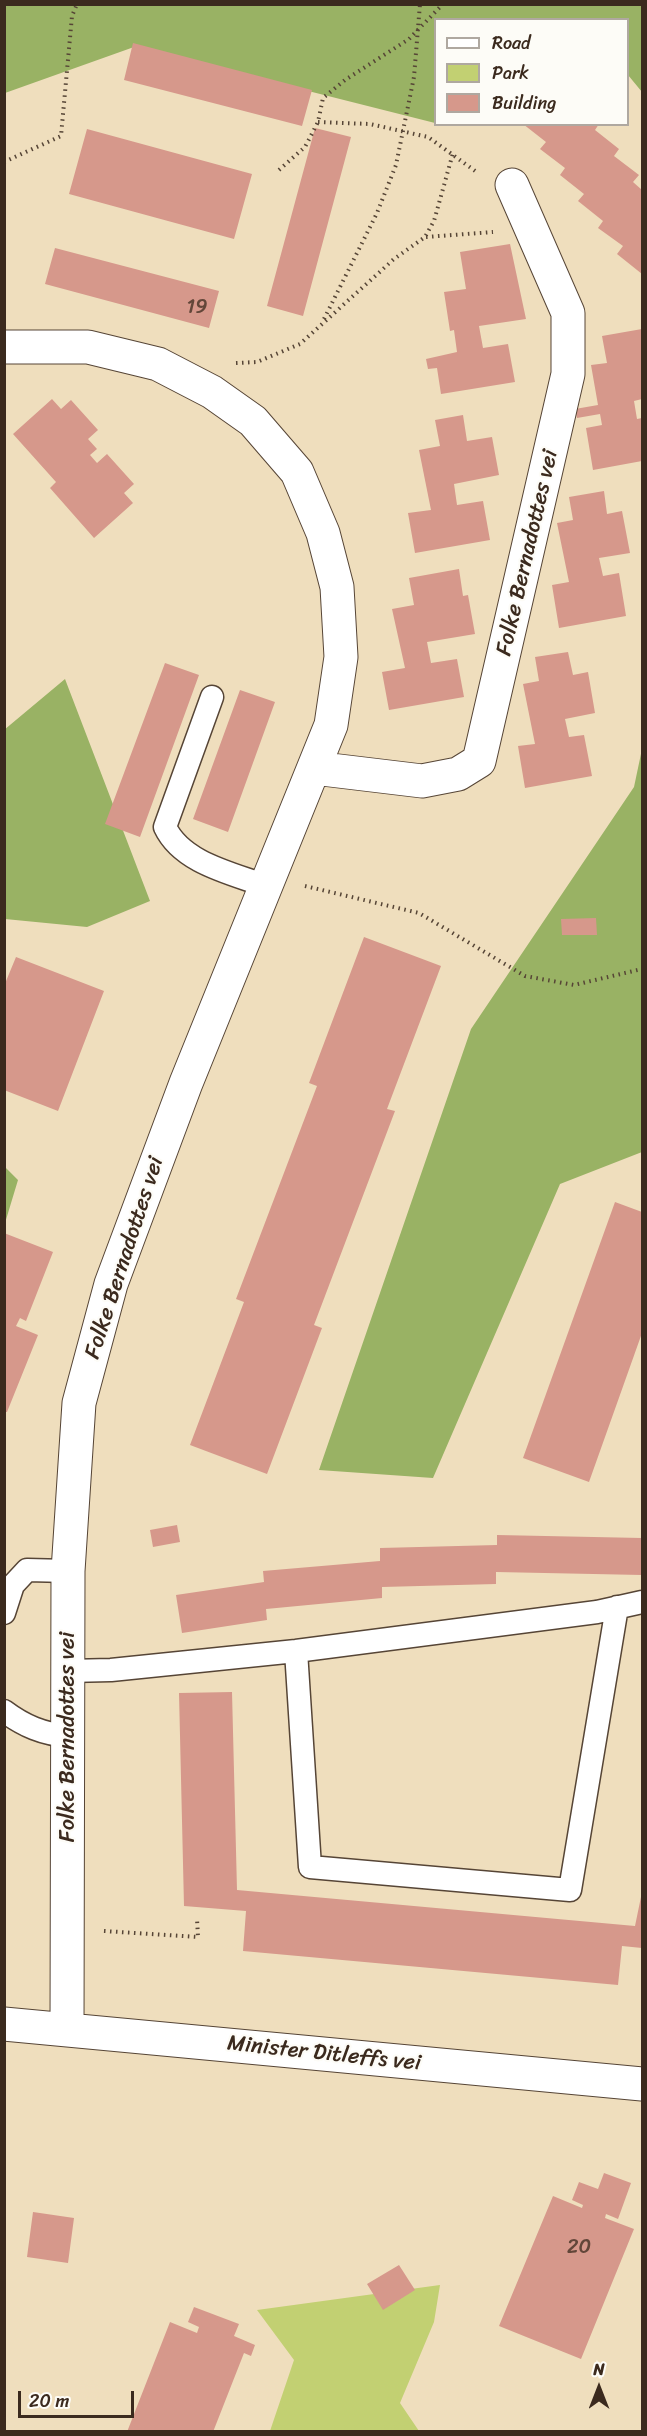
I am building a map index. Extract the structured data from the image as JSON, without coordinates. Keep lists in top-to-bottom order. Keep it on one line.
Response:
{"streets":{"street":["Folke Bernadottes vei","Minister Ditleffs vei"]},"crossings":[["Folke Bernadottes vei","Minister Ditleffs vei"]],"house_numbers":["19","20"],"legend":["Road","Park","Building"],"scale_bar":"20 m","north":"top"}
